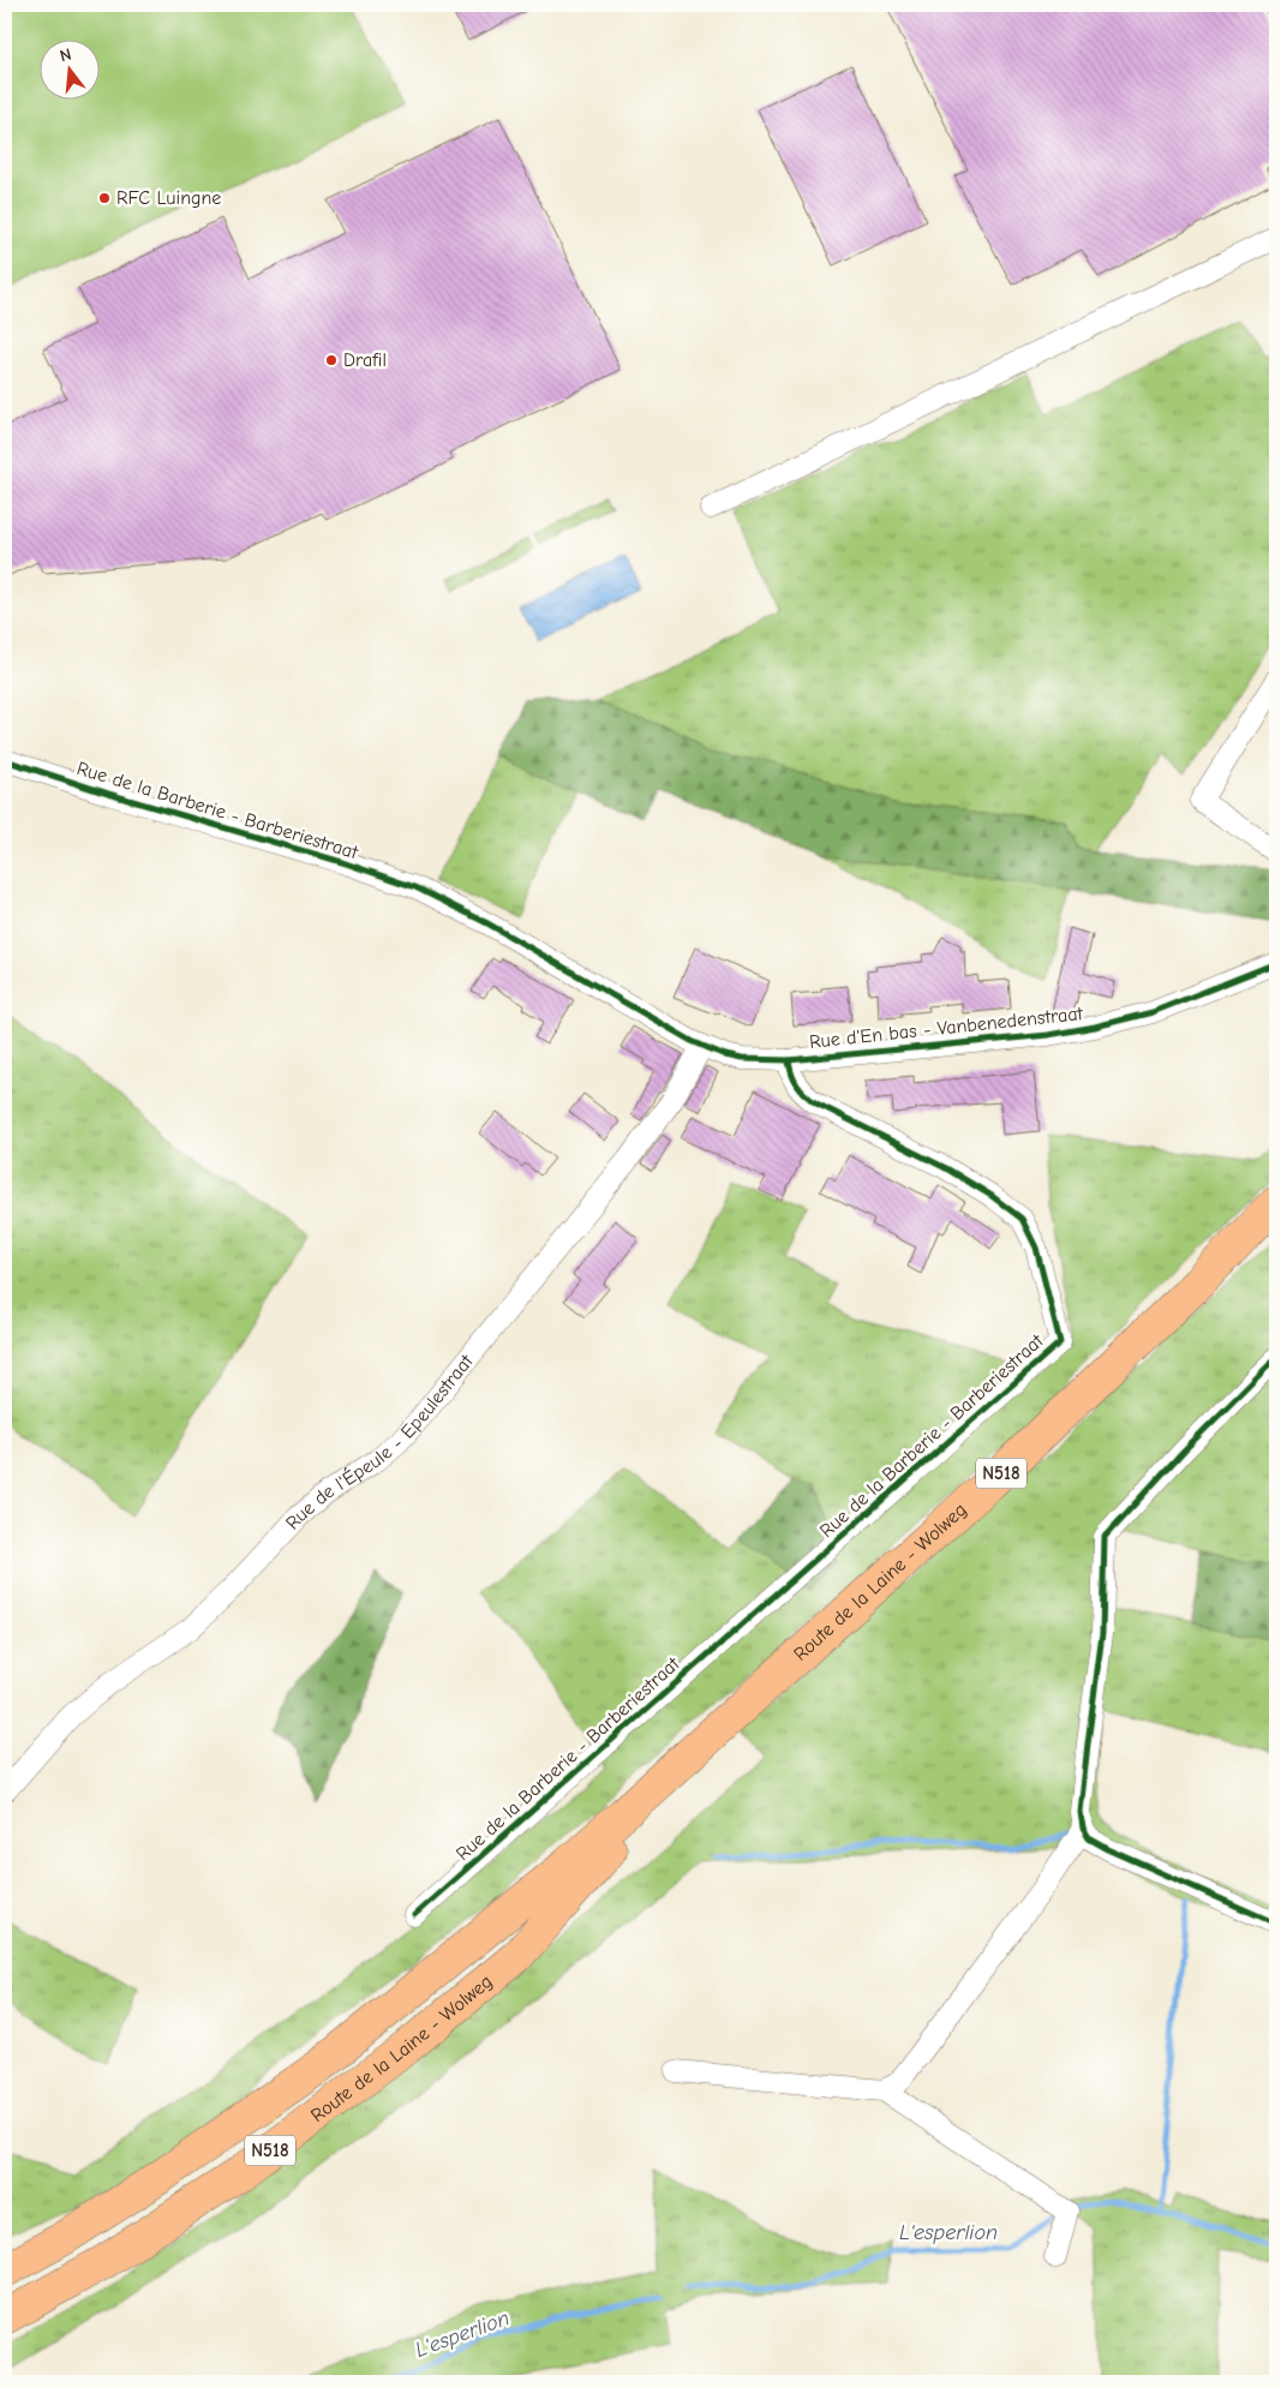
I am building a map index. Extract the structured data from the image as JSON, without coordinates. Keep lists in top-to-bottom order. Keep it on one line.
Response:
{"streets":{"highway":["N518","Route de la Laine - Wolweg"],"street":["Rue de la Barberie - Barberiestraat","Rue d'En bas - Vanbenedenstraat","Rue de l'Épeule - Epeulestraat"]},"crossings":[["Rue de la Barberie - Barberiestraat","Rue d'En bas - Vanbenedenstraat"],["Rue de la Barberie - Barberiestraat","Rue de l'Épeule - Epeulestraat"]],"water":["L'esperlion"],"places":["RFC Luingne","Drafil"],"north":"top"}
